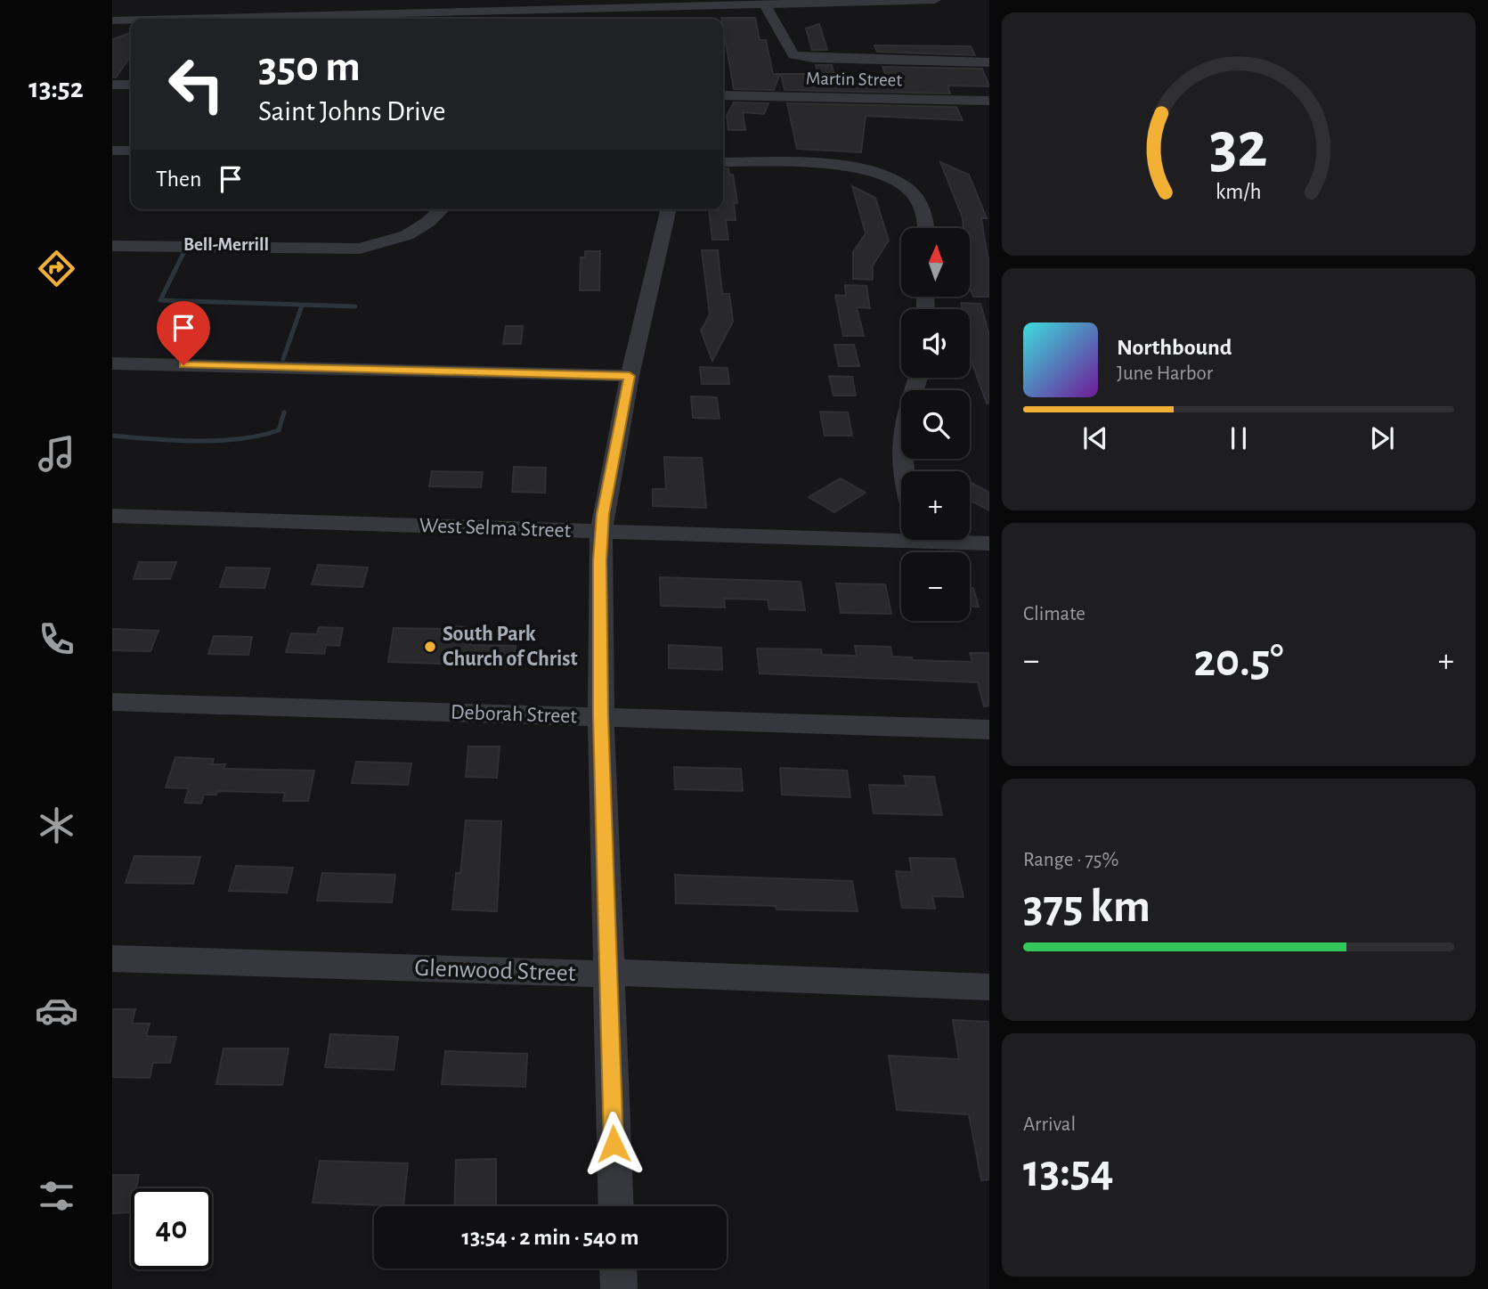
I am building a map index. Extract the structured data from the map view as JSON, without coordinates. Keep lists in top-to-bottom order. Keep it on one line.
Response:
{"streets":{"street":["Martin Street","West Selma Street","Deborah Street","Glenwood Street"]},"districts":["Bell-Merrill"],"places":["South Park Church of Christ"],"north":"top","page":{"tabs":"13:52","turn":["350 m","Saint Johns Drive"],"then":"Then","map_buttons":["+","−"],"song":["Northbound","June Harbor"],"tile":["Climate",["Range · 75%","375 km"],["Arrival","13:54"]],"heat":["−","20.5°","+"],"limit":"40","trip":"13:54 · 2 min · 540 m","gauge":["32","km/h"]}}
